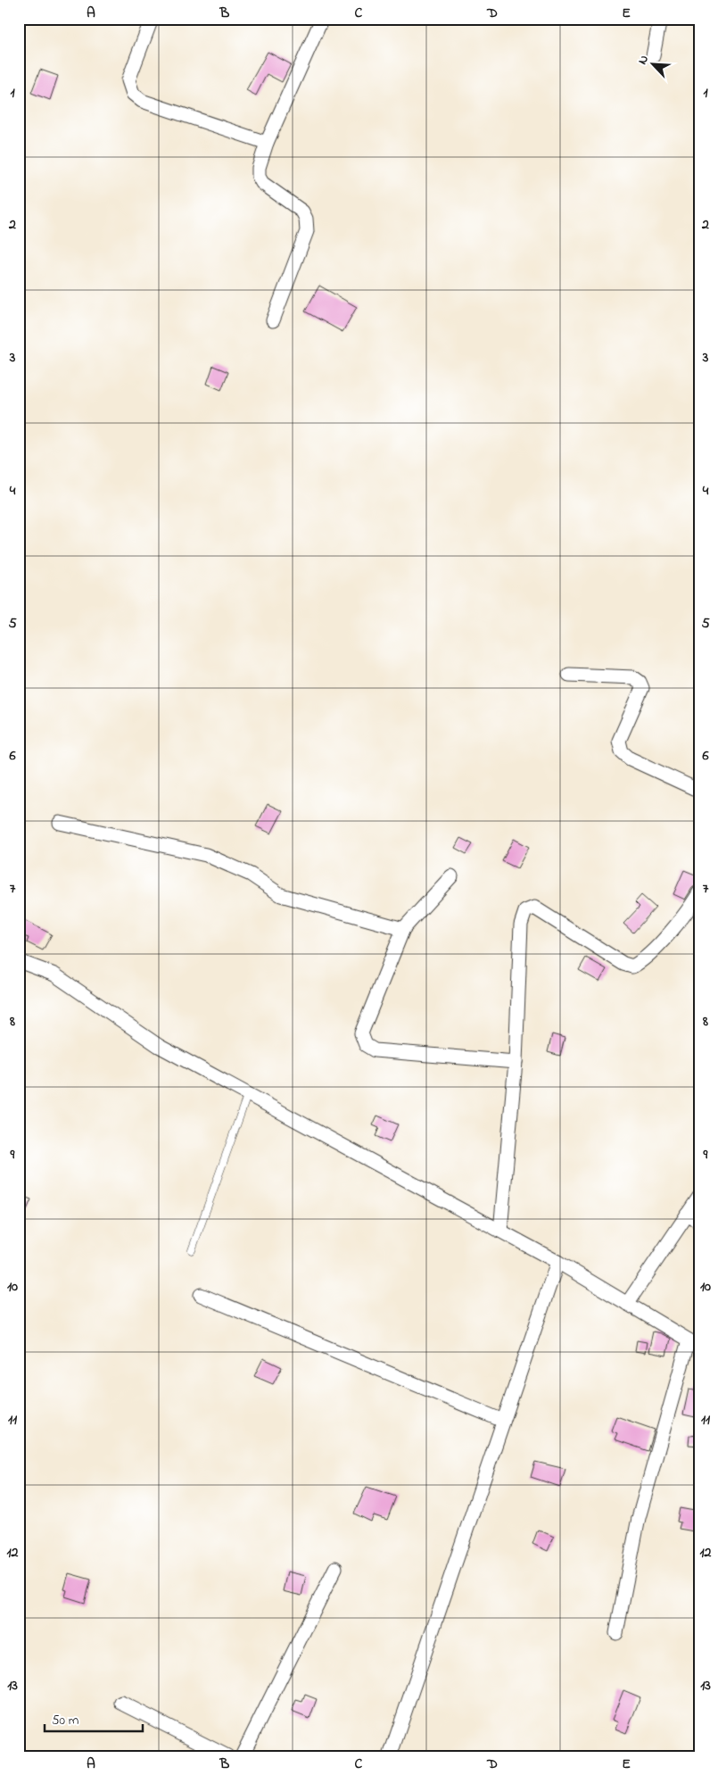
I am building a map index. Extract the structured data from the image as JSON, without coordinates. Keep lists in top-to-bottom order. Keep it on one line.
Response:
{"scale_bar":"50 m","north":"top left","grid":{"columns":["A","B","C","D","E"],"rows":["1","2","3","4","5","6","7","8","9","10","11","12","13"]}}
